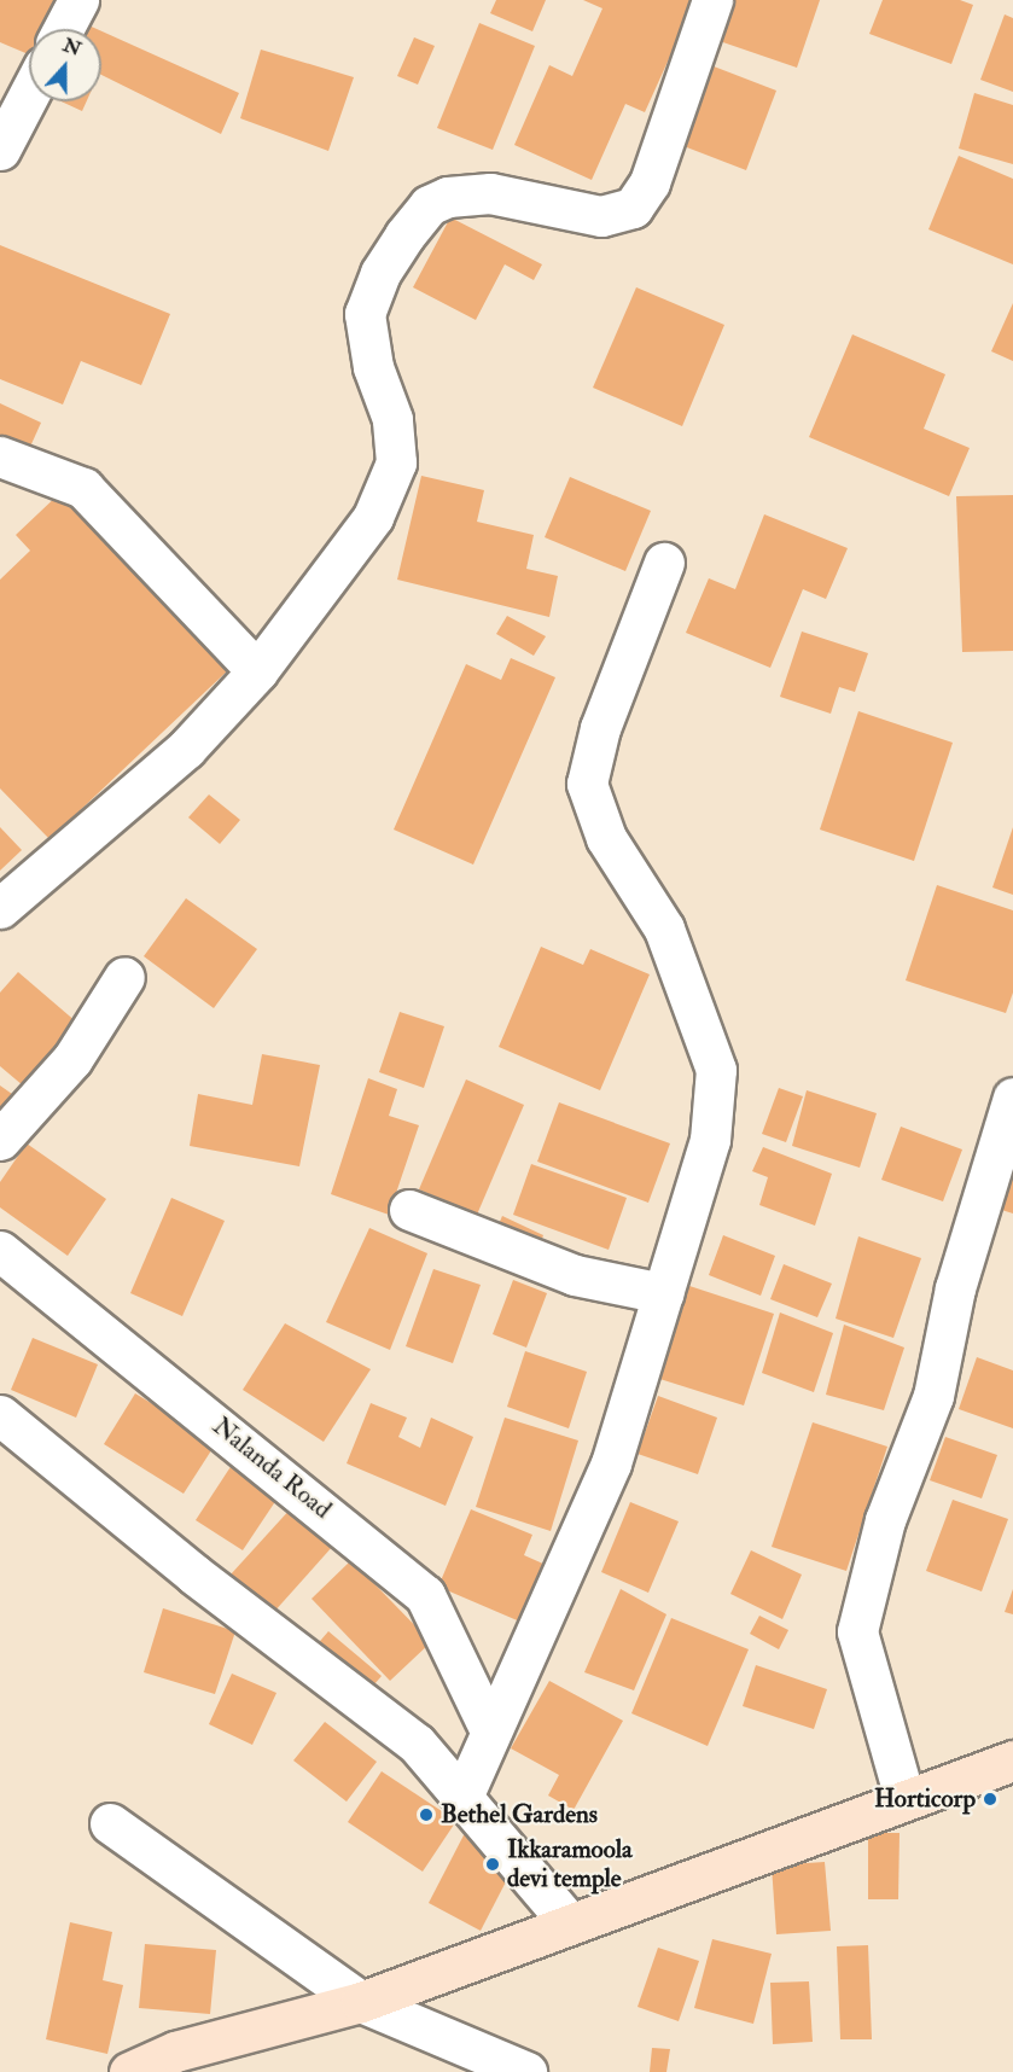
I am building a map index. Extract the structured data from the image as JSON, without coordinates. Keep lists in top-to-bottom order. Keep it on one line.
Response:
{"streets":{"street":["Nalanda Road"]},"places":["Horticorp","Bethel Gardens","Ikkaramoola devi temple"],"north":"top"}
